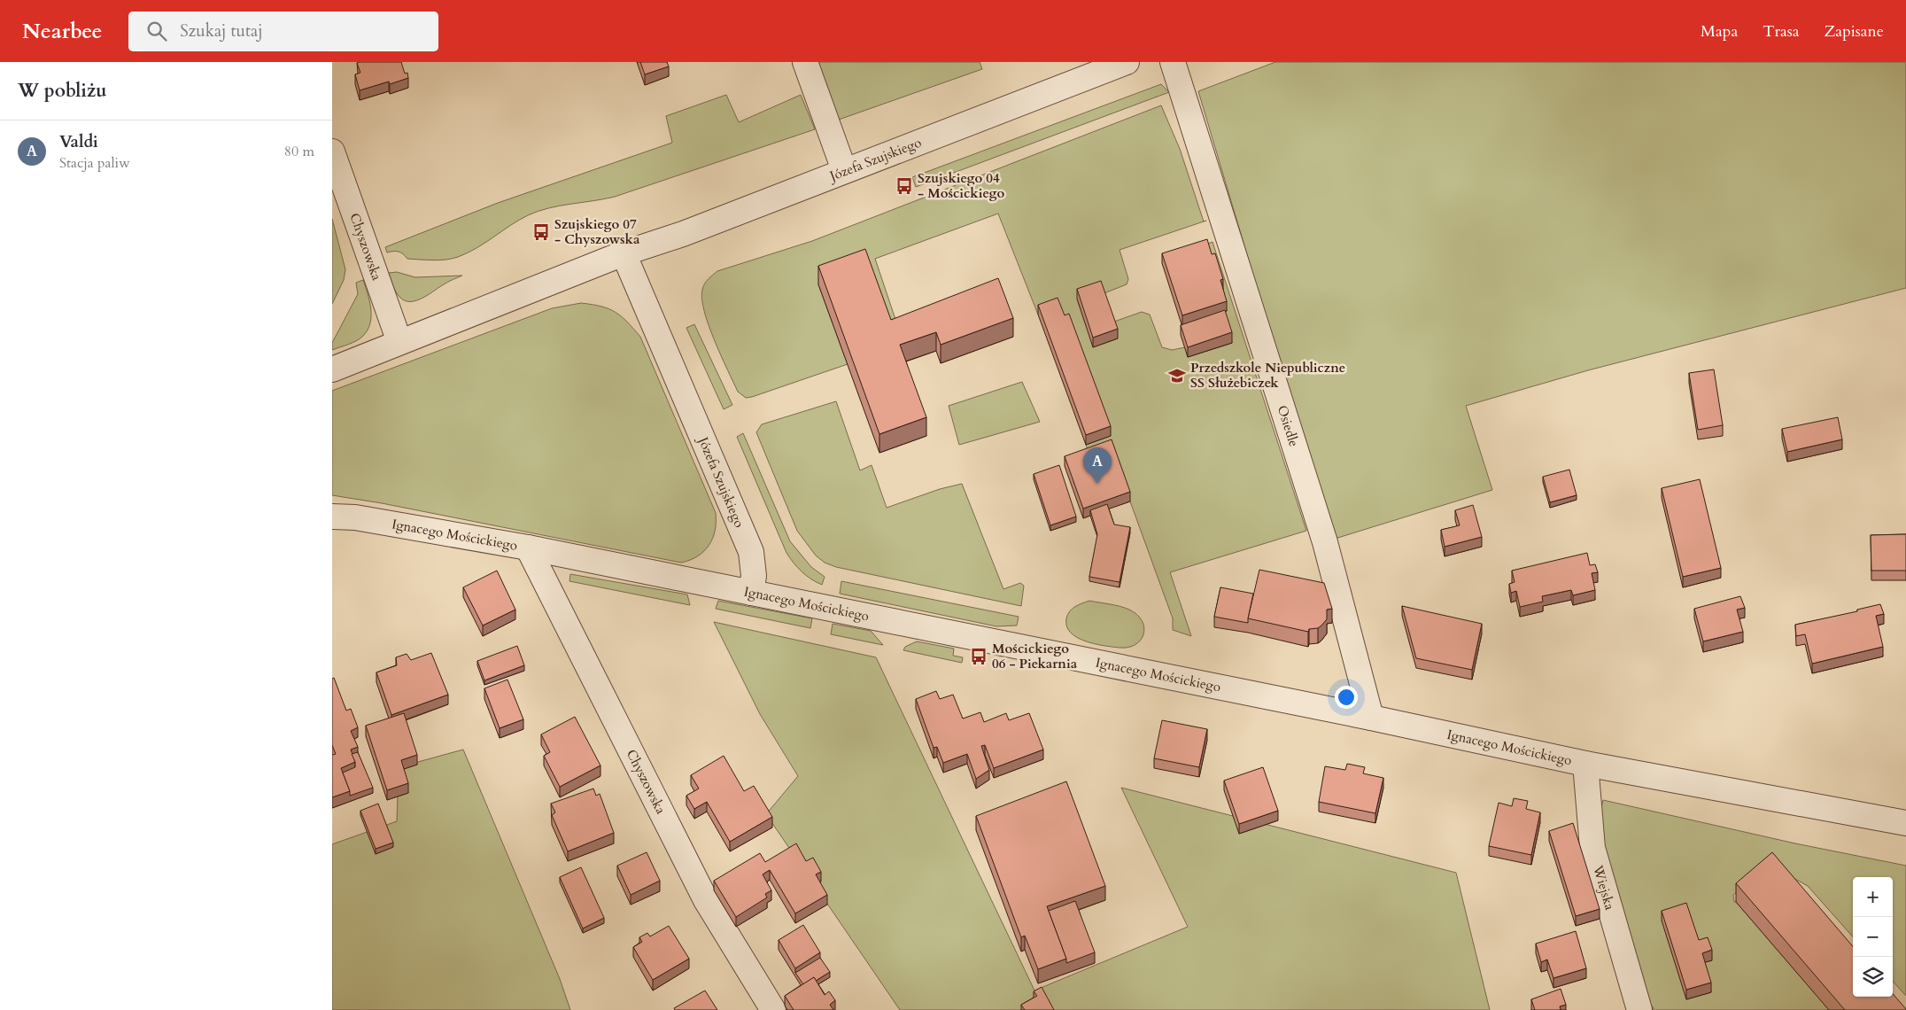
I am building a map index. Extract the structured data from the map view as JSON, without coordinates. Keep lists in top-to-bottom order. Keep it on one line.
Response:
{"streets":{"street":["Józefa Szujskiego","Chyszowska","Osiedle","Ignacego Mościckiego","Wiejska"]},"crossings":[["Józefa Szujskiego","Chyszowska"],["Józefa Szujskiego","Ignacego Mościckiego"],["Chyszowska","Ignacego Mościckiego"],["Osiedle","Ignacego Mościckiego"],["Ignacego Mościckiego","Wiejska"]],"places":{"bus stop":["Szujskiego 04 - Mościckiego","Szujskiego 07 - Chyszowska","Mościckiego 06 - Piekarnia"],"school or university":["Przedszkole Niepubliczne SS Służebiczek"]},"page":{"header":"Nearbee","search":"Szukaj tutaj","nav":["Mapa","Trasa","Zapisane"],"heading":"W pobliżu","list":[{"mark":"A","name":"Valdi","note":"Stacja paliw","value":"80 m"}],"pins":"A","map_buttons":["+","−"]}}
